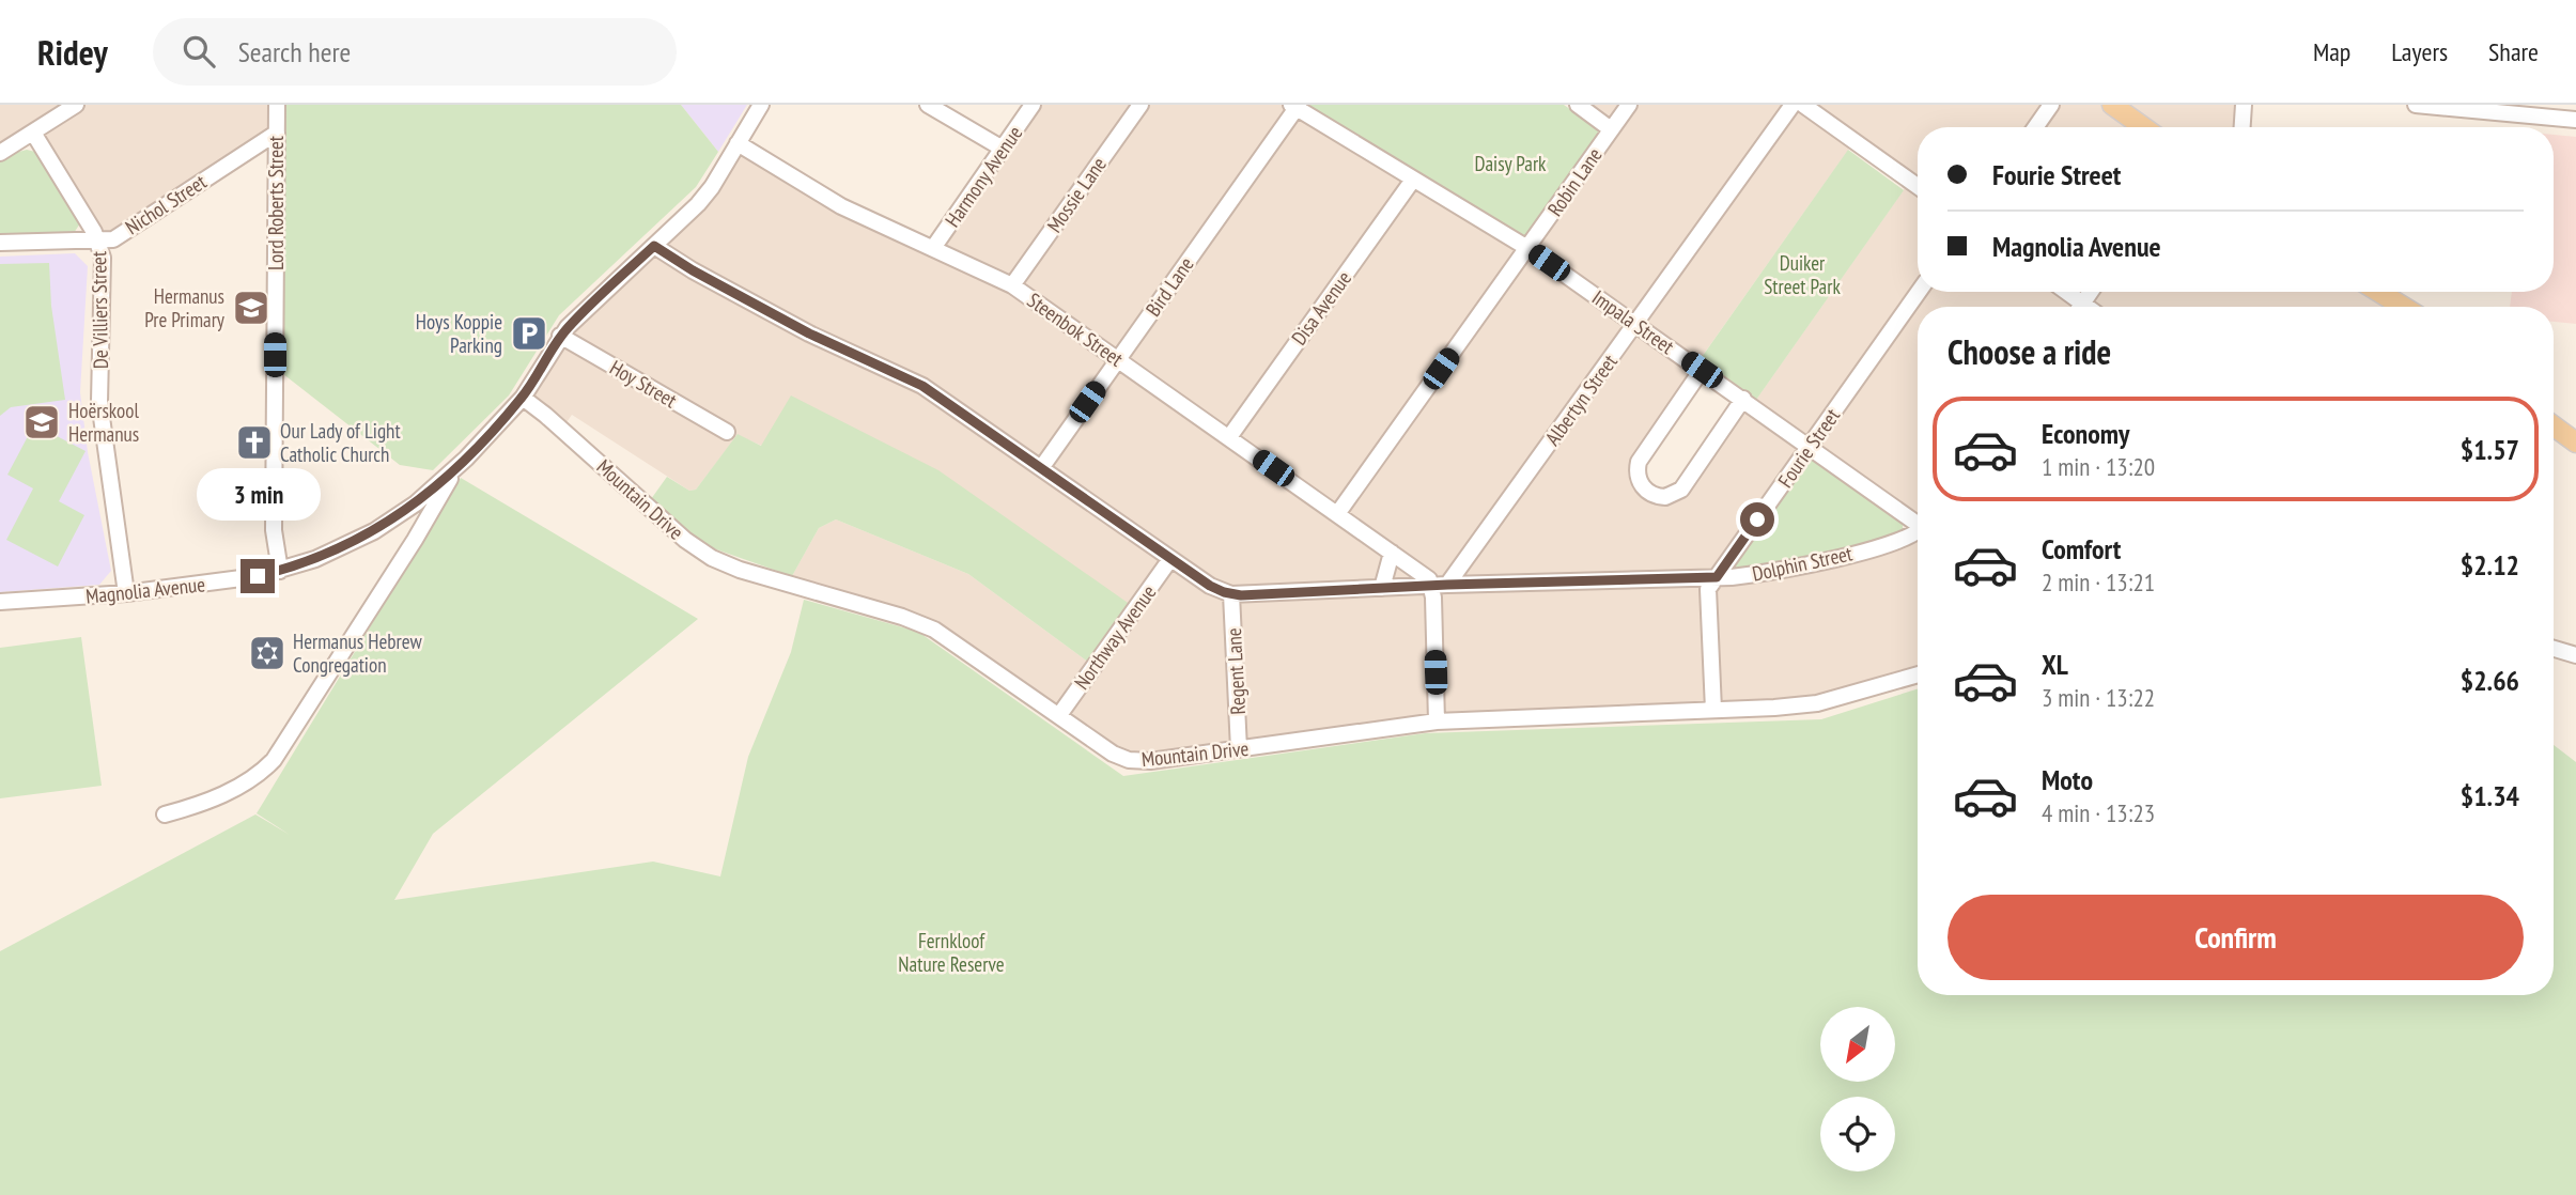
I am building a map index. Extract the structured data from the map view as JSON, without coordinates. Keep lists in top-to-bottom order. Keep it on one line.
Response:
{"streets":{"street":["Harmony Avenue","Robin Lane","Mossie Lane","Lord Roberts Street","Nichol Street","Bird Lane","Disa Avenue","De Villiers Street","Impala Street","Steenbok Street","Hoy Street","Albertyn Street","Fourie Street","Mountain Drive","Dolphin Street","Magnolia Avenue","Northway Avenue","Regent Lane"]},"crossings":[["Harmony Avenue","Steenbok Street"],["Robin Lane","Impala Street"],["Robin Lane","Steenbok Street"],["Mossie Lane","Steenbok Street"],["Lord Roberts Street","Nichol Street"],["Lord Roberts Street","Magnolia Avenue"],["Nichol Street","De Villiers Street"],["Bird Lane","Impala Street"],["Bird Lane","Steenbok Street"],["Bird Lane","Dolphin Street"],["Disa Avenue","Impala Street"],["Disa Avenue","Steenbok Street"],["De Villiers Street","Magnolia Avenue"],["Impala Street","Albertyn Street"],["Impala Street","Fourie Street"],["Steenbok Street","Dolphin Street"],["Steenbok Street","Magnolia Avenue"],["Hoy Street","Magnolia Avenue"],["Albertyn Street","Dolphin Street"],["Fourie Street","Mountain Drive"],["Fourie Street","Dolphin Street"],["Mountain Drive","Magnolia Avenue"],["Mountain Drive","Northway Avenue"],["Mountain Drive","Regent Lane"],["Dolphin Street","Magnolia Avenue"],["Dolphin Street","Northway Avenue"],["Dolphin Street","Regent Lane"]],"parks":["Daisy Park","Duiker Street Park","Fernkloof Nature Reserve"],"places":{"school or university":["Hermanus Pre Primary","Hoërskool Hermanus"],"parking":["Hoys Koppie Parking"],"church":["Our Lady of Light Catholic Church"],"synagogue":["Hermanus Hebrew Congregation"]},"north":"bottom left","page":{"header":"Ridey","search":"Search here","nav":["Map","Layers","Share"],"banner":["Fourie Street","Magnolia Avenue"],"heading":"Choose a ride","list":[{"name":"Economy","note":"1 min · 13:20","value":"$1.57"},{"name":"Comfort","note":"2 min · 13:21","value":"$2.12"},{"name":"XL","note":"3 min · 13:22","value":"$2.66"},{"name":"Moto","note":"4 min · 13:23","value":"$1.34"}],"bubble":"3 min","buttons":"Confirm"}}
